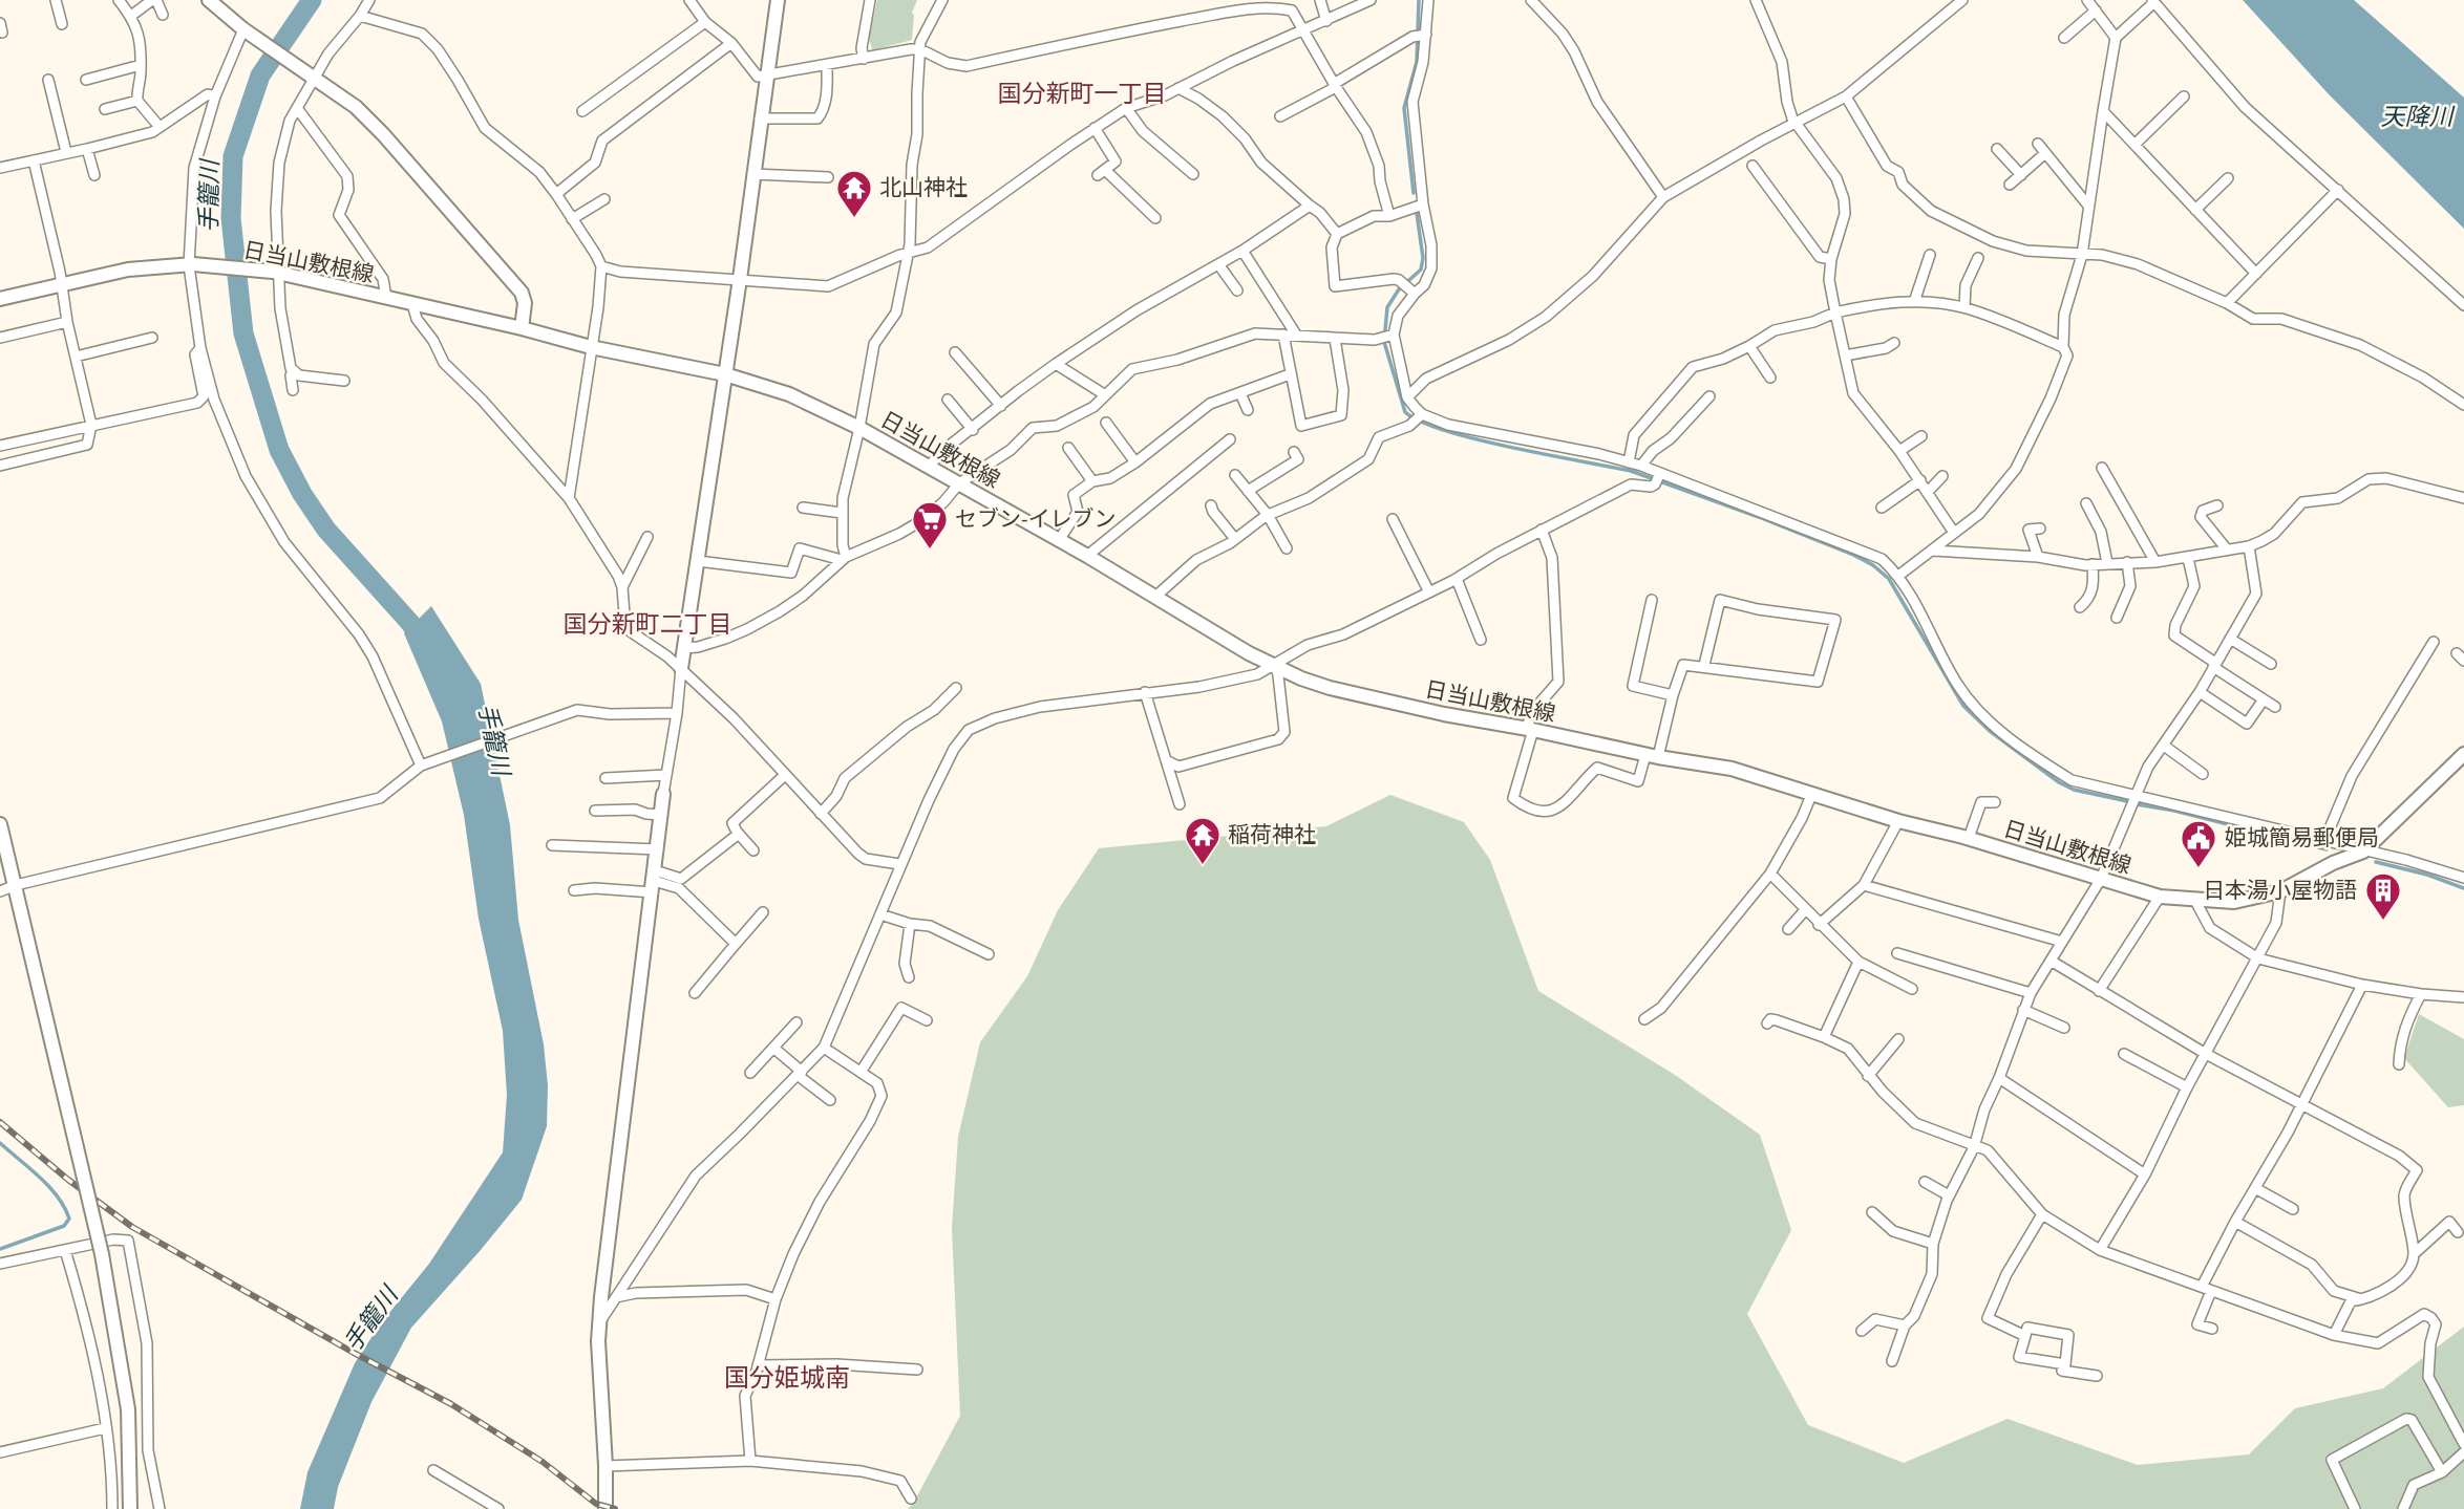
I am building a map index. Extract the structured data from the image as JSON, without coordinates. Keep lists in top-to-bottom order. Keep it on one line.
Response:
{"streets":{"main road":["日当山敷根線"]},"districts":["国分新町一丁目","国分新町二丁目","国分姫城南"],"water":["天降川","手籠川"],"places":{"temple":["北山神社","稲荷神社"],"supermarket":["セブン-イレブン"],"public building":["姫城簡易郵便局"],"building":["日本湯小屋物語"]}}
